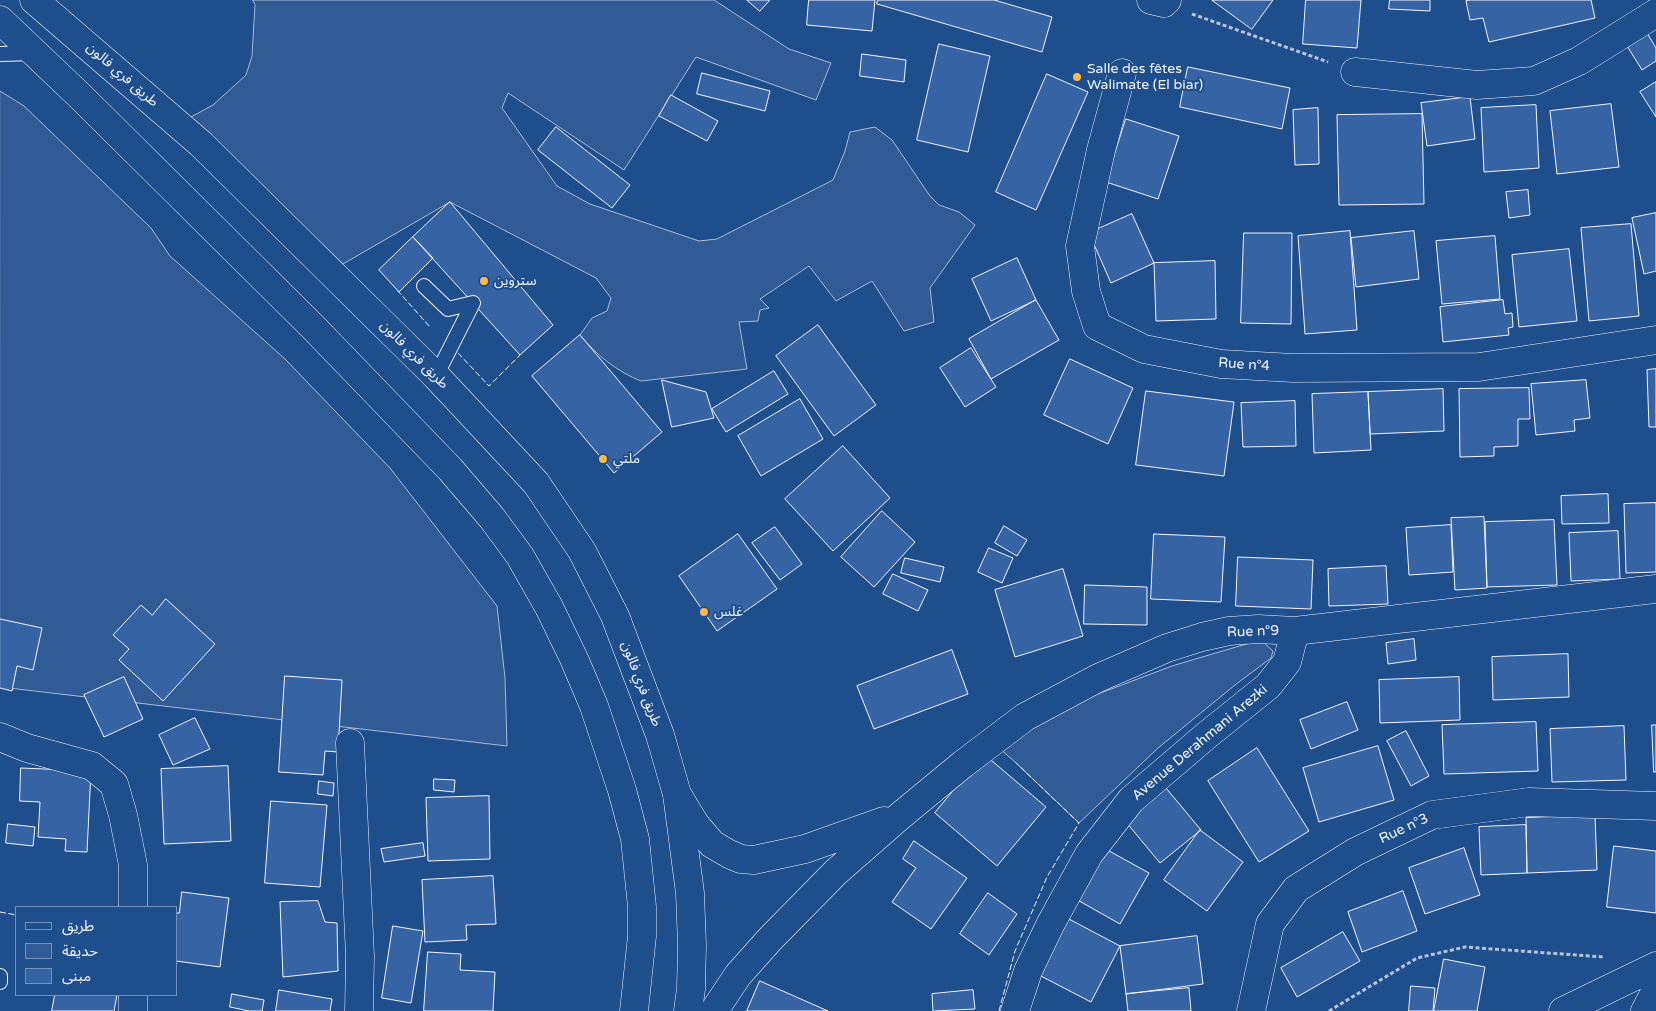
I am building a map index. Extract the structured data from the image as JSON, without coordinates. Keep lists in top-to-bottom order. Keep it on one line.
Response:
{"streets":{"main road":["طريق فري فالون","Rue n°4","Rue n°9","Avenue Derahmani Arezki","Rue n°3"]},"crossings":[["Rue n°9","Avenue Derahmani Arezki"]],"places":["Salle des fêtes Walimate (El biar)","ستروين","ملتي","غلس"],"legend":["طريق","حديقة","مبنى"]}
